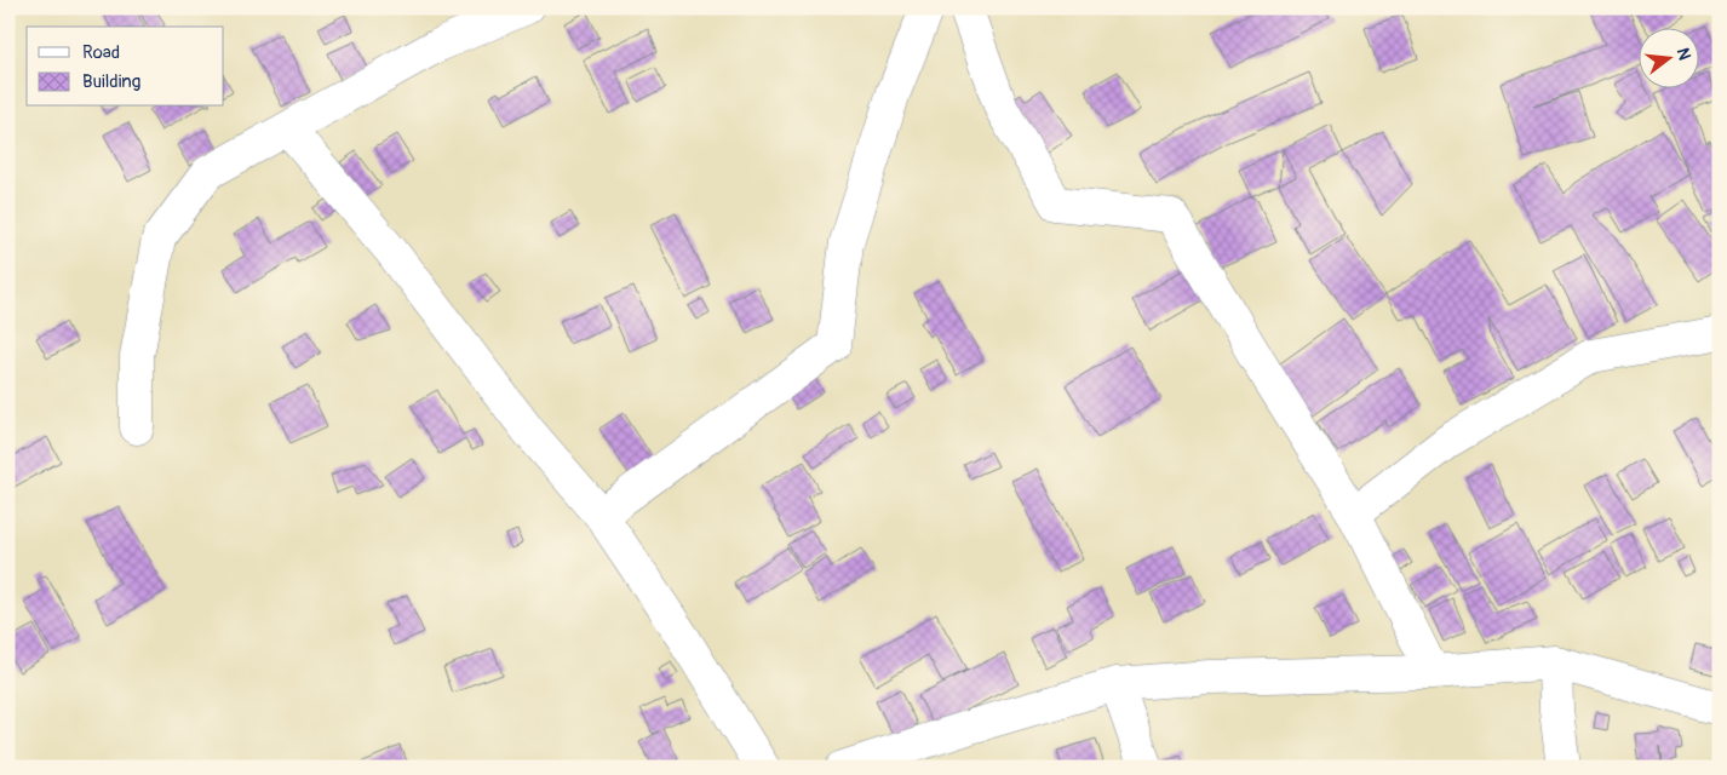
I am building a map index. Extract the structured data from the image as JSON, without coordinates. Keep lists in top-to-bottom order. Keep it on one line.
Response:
{"legend":["Road","Building"],"north":"right"}
